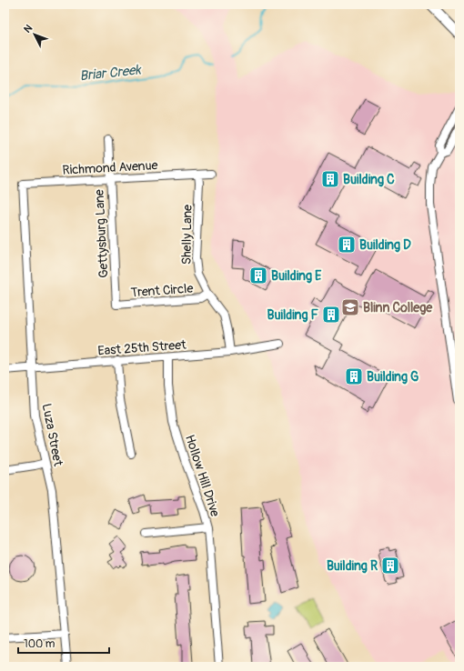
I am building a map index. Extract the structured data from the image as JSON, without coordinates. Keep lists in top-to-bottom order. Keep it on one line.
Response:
{"streets":{"street":["Richmond Avenue","Gettysburg Lane","Shelly Lane","Trent Circle","East 25th Street","Luza Street","Hollow Hill Drive"]},"crossings":[["Richmond Avenue","Gettysburg Lane"],["Richmond Avenue","Shelly Lane"],["Richmond Avenue","Luza Street"],["Gettysburg Lane","Trent Circle"],["Shelly Lane","Trent Circle"],["Shelly Lane","East 25th Street"],["East 25th Street","Luza Street"],["East 25th Street","Hollow Hill Drive"]],"water":["Briar Creek"],"places":{"building":["Building C","Building D","Building E","Building F","Building G","Building R"],"school or university":["Blinn College"]},"scale_bar":"100 m","north":"top left"}
